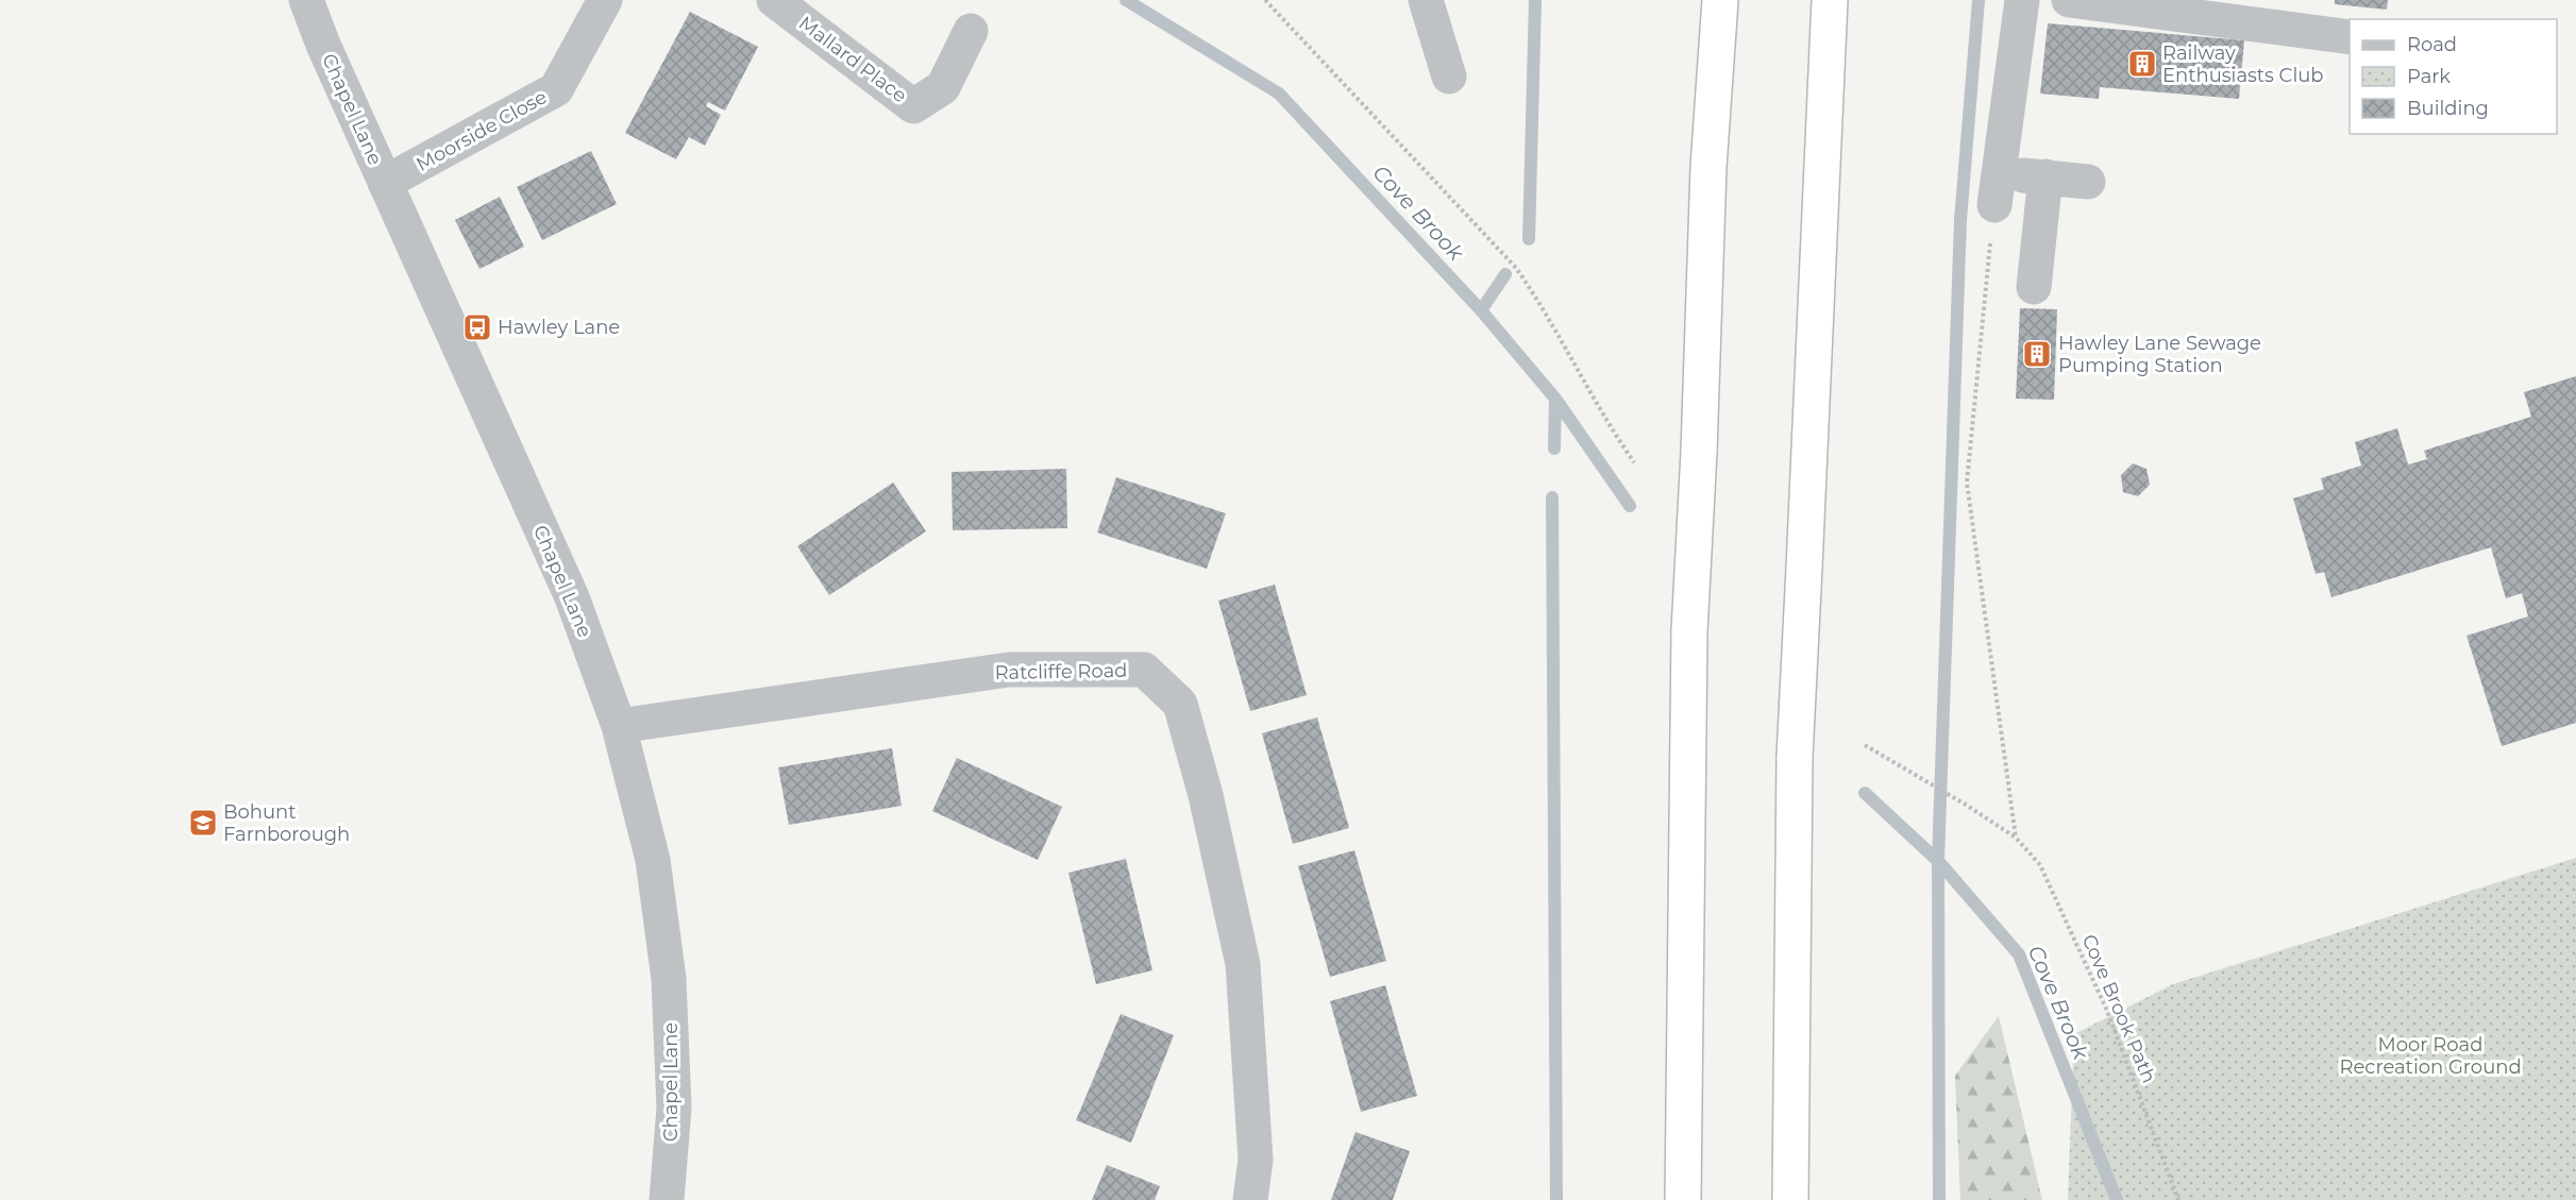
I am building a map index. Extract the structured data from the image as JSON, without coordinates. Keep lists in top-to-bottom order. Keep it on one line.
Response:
{"streets":{"street":["Mallard Place","Chapel Lane","Moorside Close","Ratcliffe Road"],"path":["Cove Brook Path"]},"crossings":[["Chapel Lane","Moorside Close"],["Chapel Lane","Ratcliffe Road"]],"water":["Cove Brook"],"parks":["Moor Road Recreation Ground"],"places":{"building":["Railway Enthusiasts Club","Hawley Lane Sewage Pumping Station"],"bus stop":["Hawley Lane"],"school or university":["Bohunt Farnborough"]},"legend":["Road","Park","Building"]}
